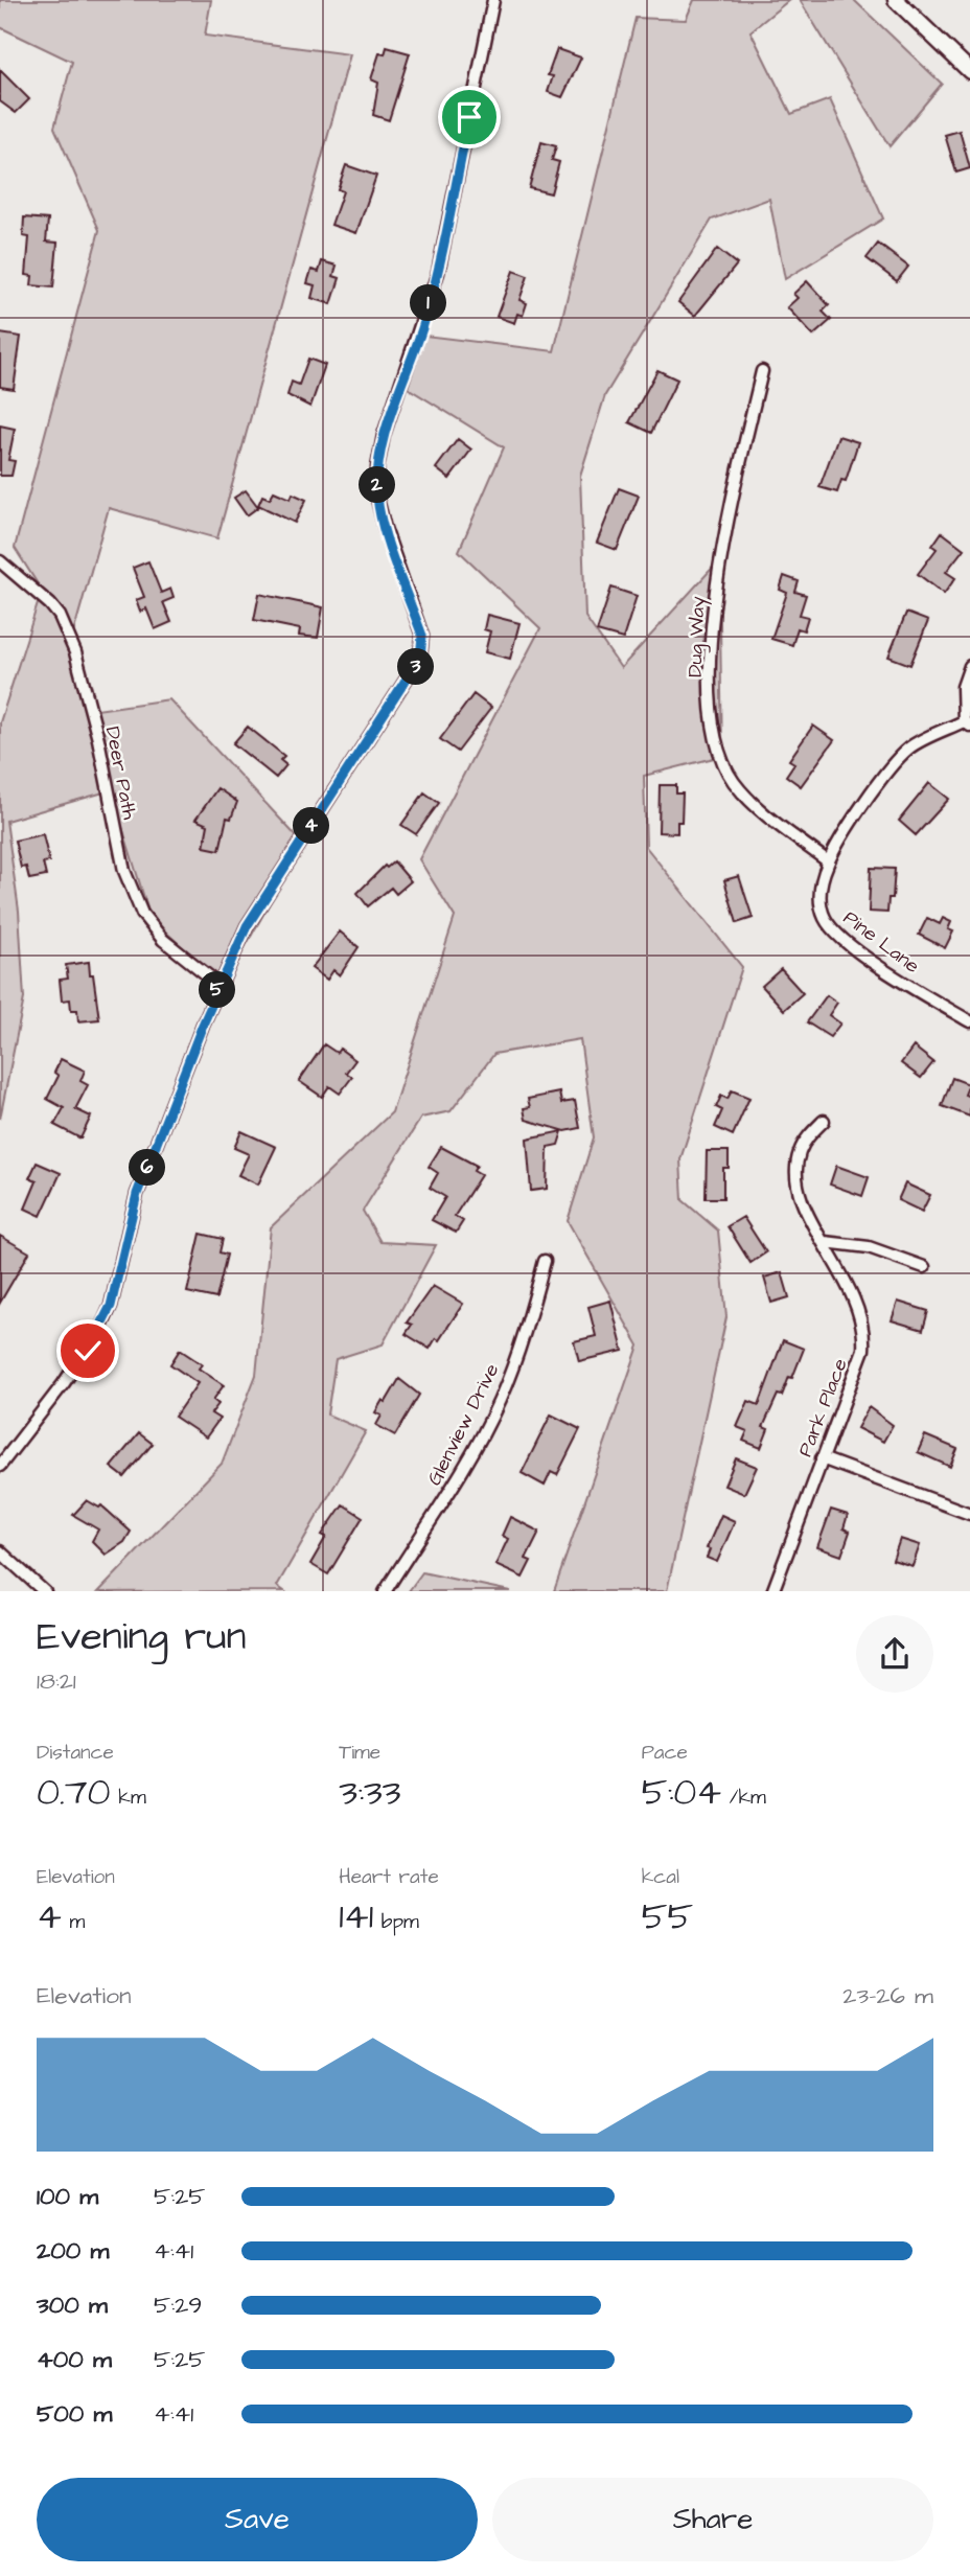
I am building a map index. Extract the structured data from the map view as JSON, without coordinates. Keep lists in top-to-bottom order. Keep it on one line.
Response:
{"streets":{"street":["Dug Way","Deer Path","Pine Lane","Park Place","Glenview Drive"]},"crossings":[["Dug Way","Pine Lane"]],"page":{"pins":["1","2","3","4","5","6"],"heading":["Evening run","18:21"],"stats":[["Distance","0.70 km"],["Time","3:33"],["Pace","5:04 /km"],["Elevation","4 m"],["Heart rate","141 bpm"],["kcal","55"]],"chart":["Elevation","23–26 m"],"list":[{"name":"100 m","note":"5:25"},{"name":"200 m","note":"4:41"},{"name":"300 m","note":"5:29"},{"name":"400 m","note":"5:25"},{"name":"500 m","note":"4:41"}],"buttons":["Save","Share"]}}
